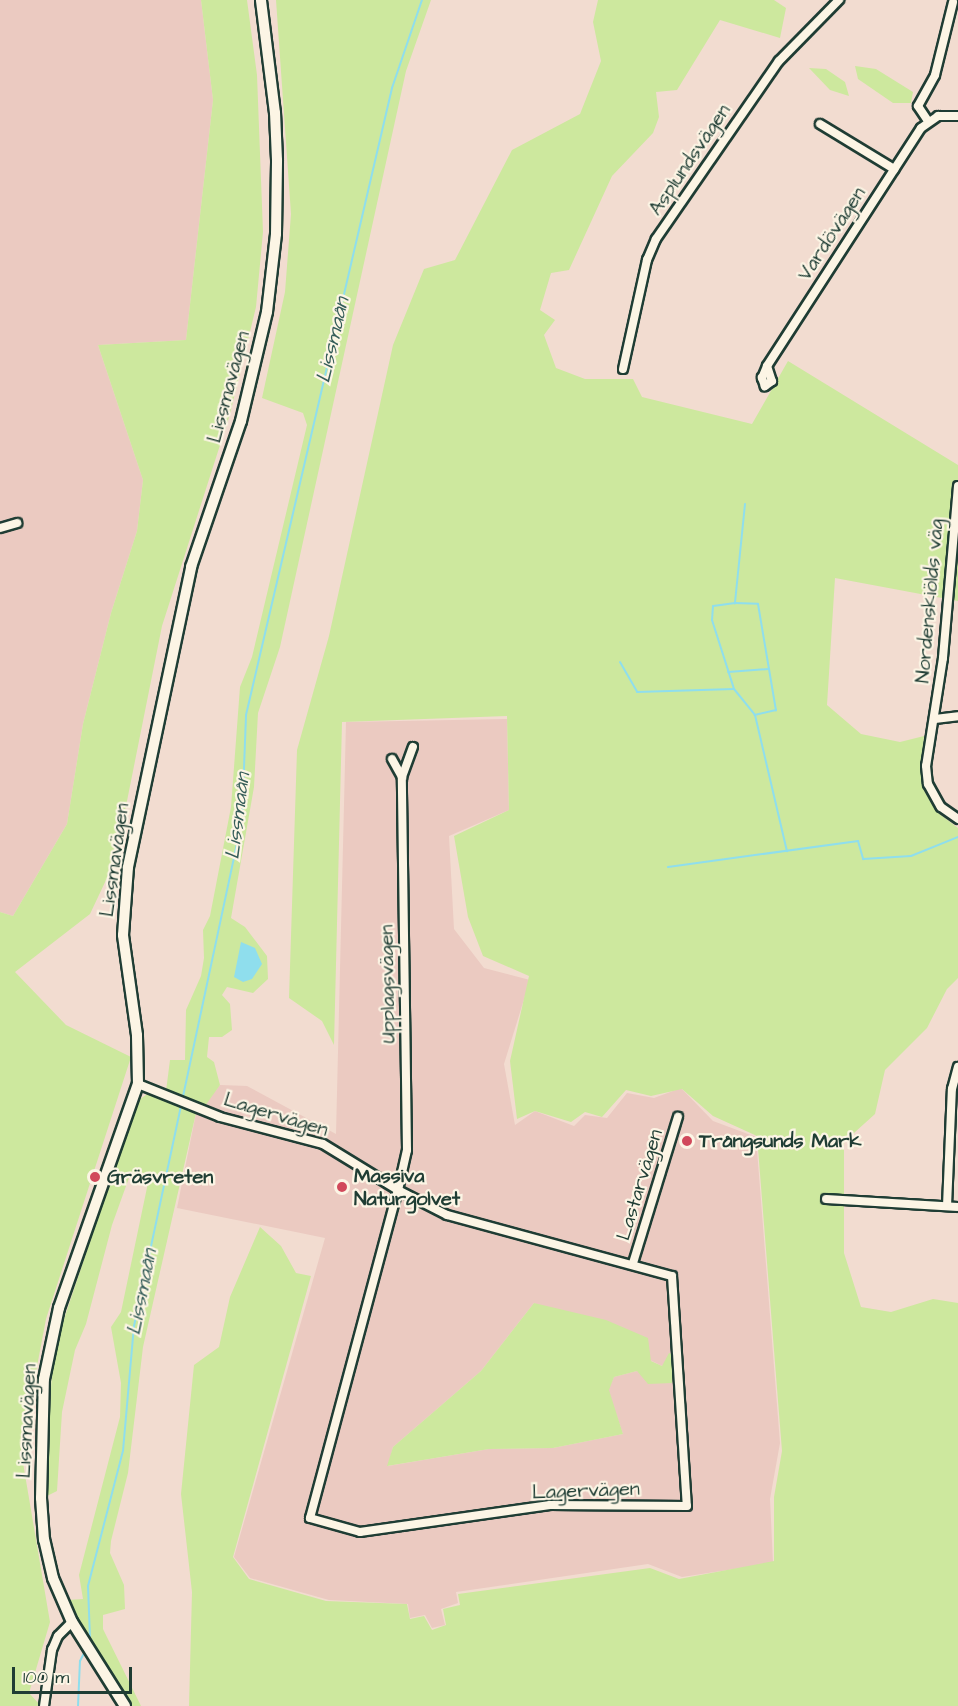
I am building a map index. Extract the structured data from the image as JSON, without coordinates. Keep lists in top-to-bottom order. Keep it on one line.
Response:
{"streets":{"street":["Asplundsvägen","Vardövägen","Lissmavägen","Nordenskiölds väg","Upplagsvägen","Lagervägen","Lastarvägen"]},"crossings":[["Lissmavägen","Lagervägen"],["Upplagsvägen","Lagervägen"],["Lagervägen","Lastarvägen"]],"water":["Lissmaån"],"places":["Trångsunds Mark","Gräsvreten","Massiva Naturgolvet"],"scale_bar":"100 m"}
